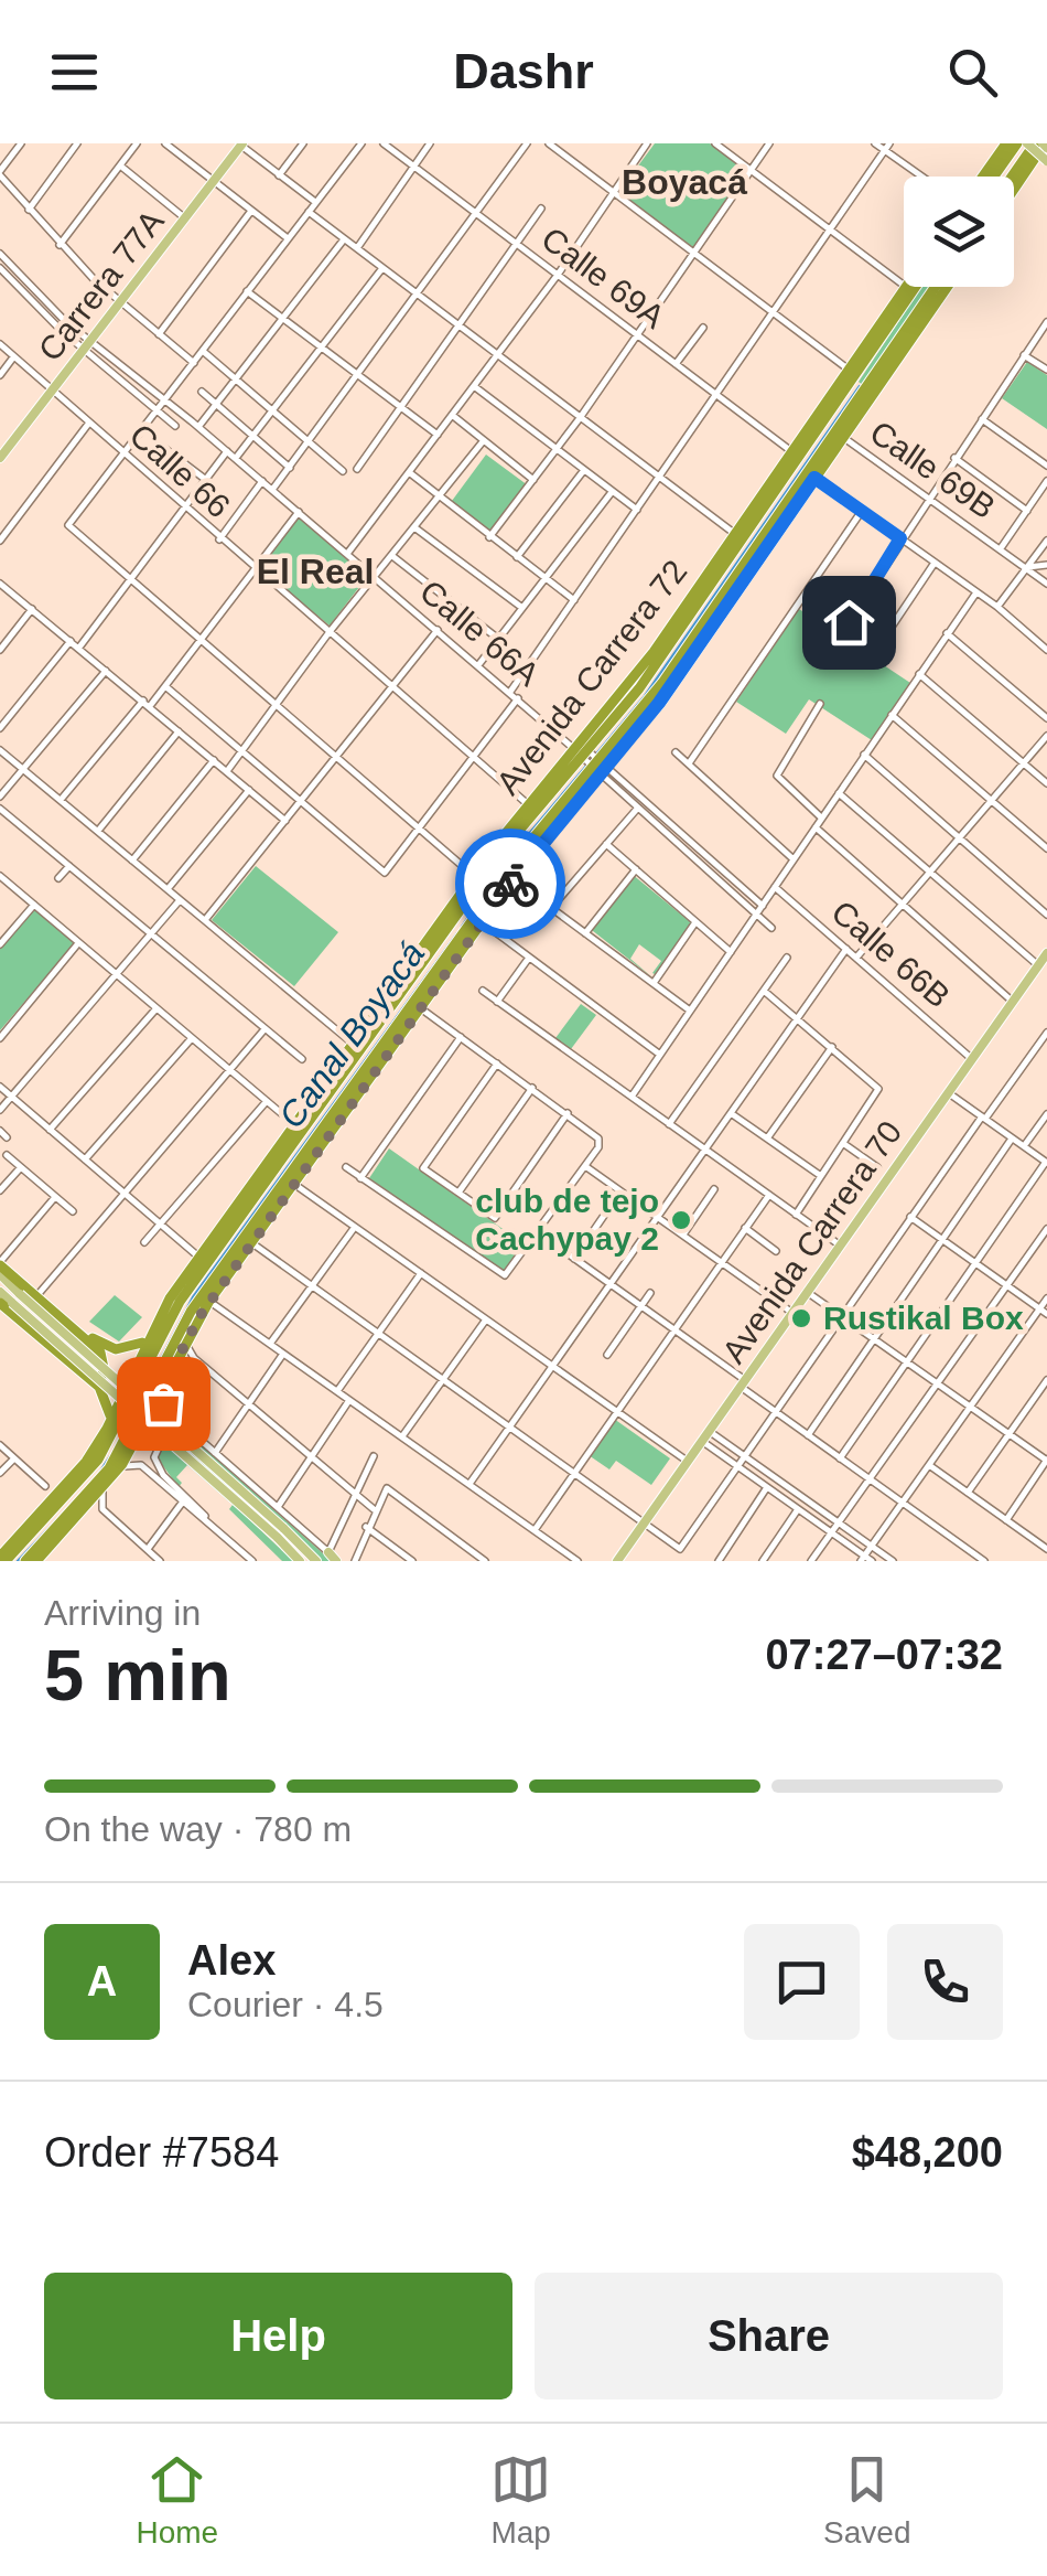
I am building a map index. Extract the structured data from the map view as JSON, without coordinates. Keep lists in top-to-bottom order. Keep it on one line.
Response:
{"streets":{"highway":["Avenida Carrera 72"],"main road":["Carrera 77A","Avenida Carrera 70"],"street":["Calle 69A","Calle 69B","Calle 66","Calle 66A","Calle 66B"]},"crossings":[["Calle 69A","Avenida Carrera 72"],["Carrera 77A","Calle 66"],["Carrera 77A","Calle 66A"],["Calle 69B","Avenida Carrera 72"],["Calle 66","Avenida Carrera 72"],["Calle 66A","Avenida Carrera 72"],["Calle 66B","Avenida Carrera 70"]],"districts":["Boyacá","El Real"],"water":["Canal Boyacá"],"places":["club de tejo Cachypay 2","Rustikal Box"],"page":{"header":"Dashr","heading":["5 min","Arriving in","07:27–07:32"],"panel":["Alex","Courier · 4.5","Order #7584","$48,200"],"bar":"On the way · 780 m","round":"A","buttons":["Help","Share"],"tabs":["Home","Map","Saved"]}}
